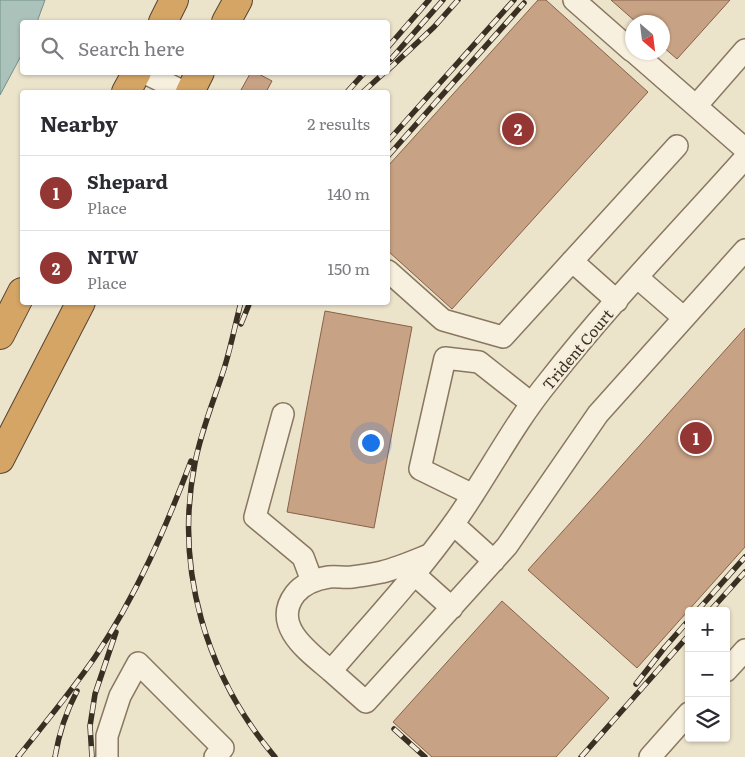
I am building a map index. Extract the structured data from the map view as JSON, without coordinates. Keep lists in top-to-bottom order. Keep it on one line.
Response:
{"streets":{"street":["Trident Court"]},"north":"bottom right","page":{"search":"Search here","heading":["Nearby","2 results"],"pins":["2","1"],"list":[{"mark":"1","name":"Shepard","note":"Place","value":"140 m"},{"mark":"2","name":"NTW","note":"Place","value":"150 m"}],"map_buttons":["+","−"]}}
